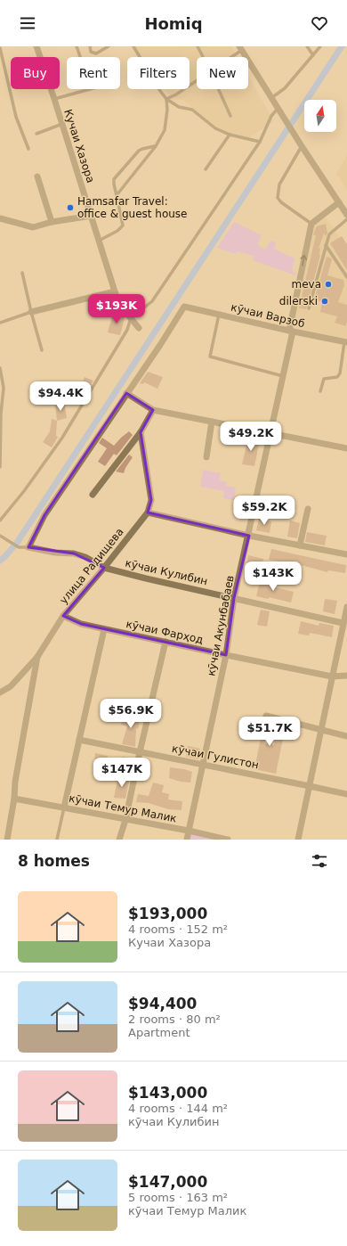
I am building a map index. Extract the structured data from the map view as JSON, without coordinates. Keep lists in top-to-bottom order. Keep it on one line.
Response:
{"streets":{"street":["Кучаи Хазора","кӯчаи Варзоб","улица Радищева","кӯчаи Кулибин","кӯчаи Акунбабаев","кӯчаи Фарҳод","кӯчаи Гулистон","кӯчаи Темур Малик"]},"crossings":[["кӯчаи Варзоб","кӯчаи Акунбабаев"],["улица Радищева","кӯчаи Кулибин"],["улица Радищева","кӯчаи Фарҳод"],["кӯчаи Кулибин","кӯчаи Акунбабаев"],["кӯчаи Акунбабаев","кӯчаи Фарҳод"],["кӯчаи Акунбабаев","кӯчаи Гулистон"],["кӯчаи Акунбабаев","кӯчаи Темур Малик"]],"places":["Hamsafar Travel: office & guest house","meva","dilerski"],"north":"top","page":{"header":"Homiq","chip":["Buy","Rent","Filters","New"],"price":["$193K","$94.4K","$49.2K","$59.2K","$143K","$56.9K","$51.7K","$147K"],"heading":"8 homes","list":[{"name":"$193,000","note":"4 rooms · 152 m² · Кучаи Хазора"},{"name":"$94,400","note":"2 rooms · 80 m² · Apartment"},{"name":"$143,000","note":"4 rooms · 144 m² · кӯчаи Кулибин"},{"name":"$147,000","note":"5 rooms · 163 m² · кӯчаи Темур Малик"}]}}
